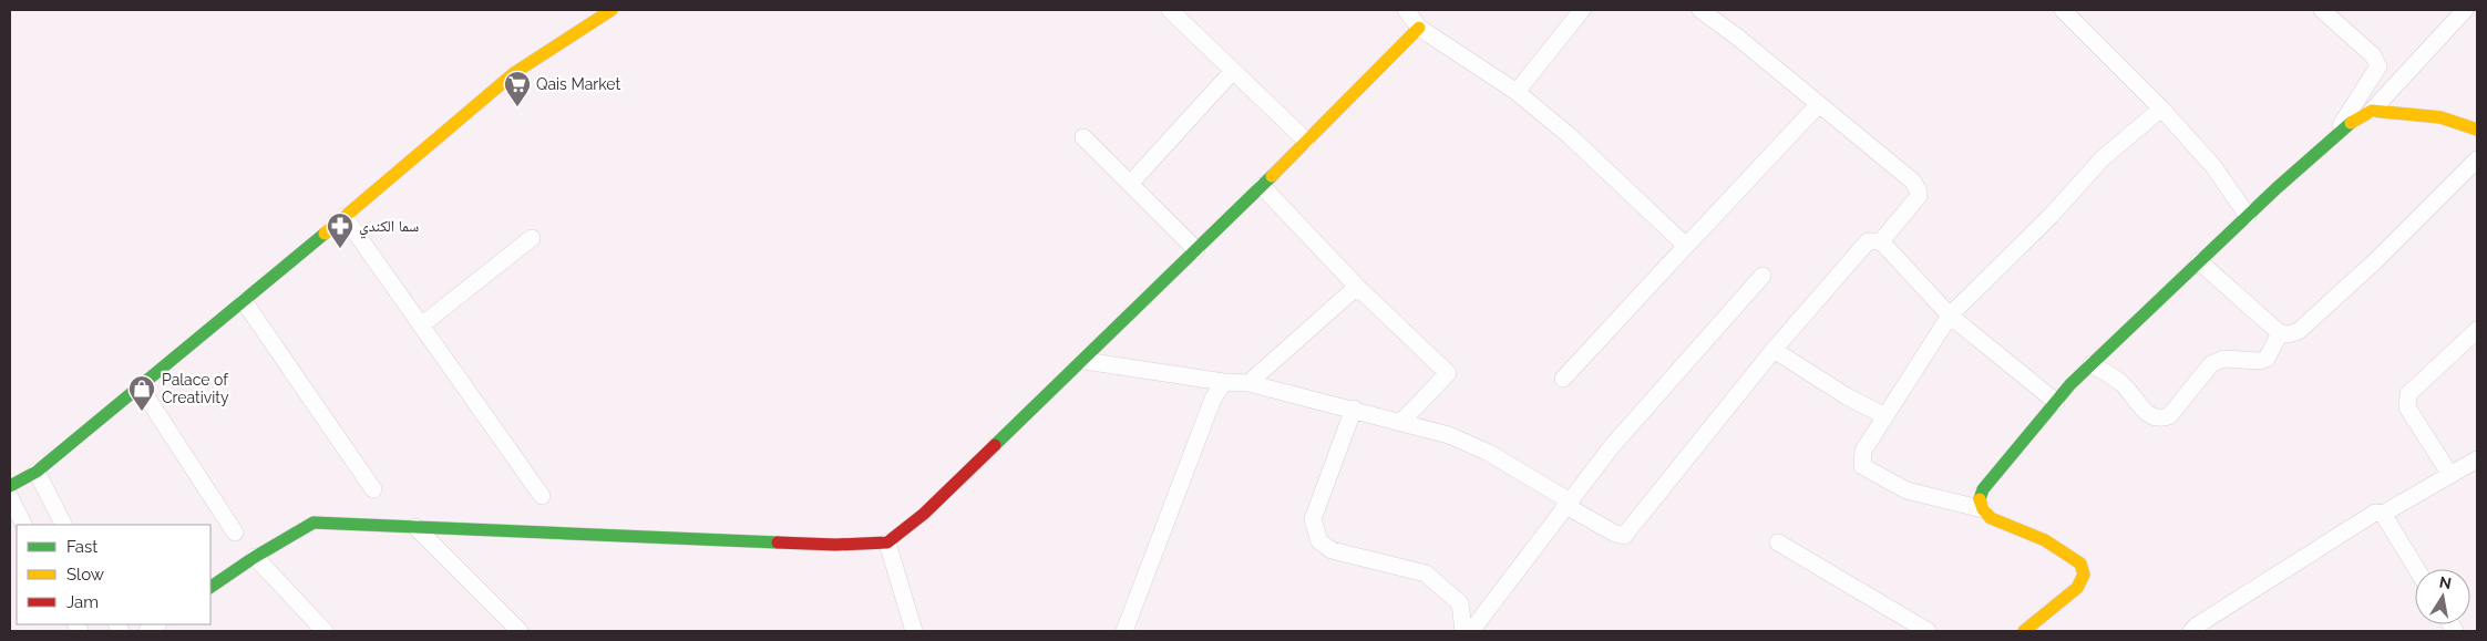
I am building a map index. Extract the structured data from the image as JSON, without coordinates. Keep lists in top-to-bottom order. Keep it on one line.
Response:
{"places":{"supermarket":["Qais Market"],"pharmacy":["سما الكندي"],"shop":["Palace of Creativity"]},"legend":["Fast","Slow","Jam"],"north":"top"}
